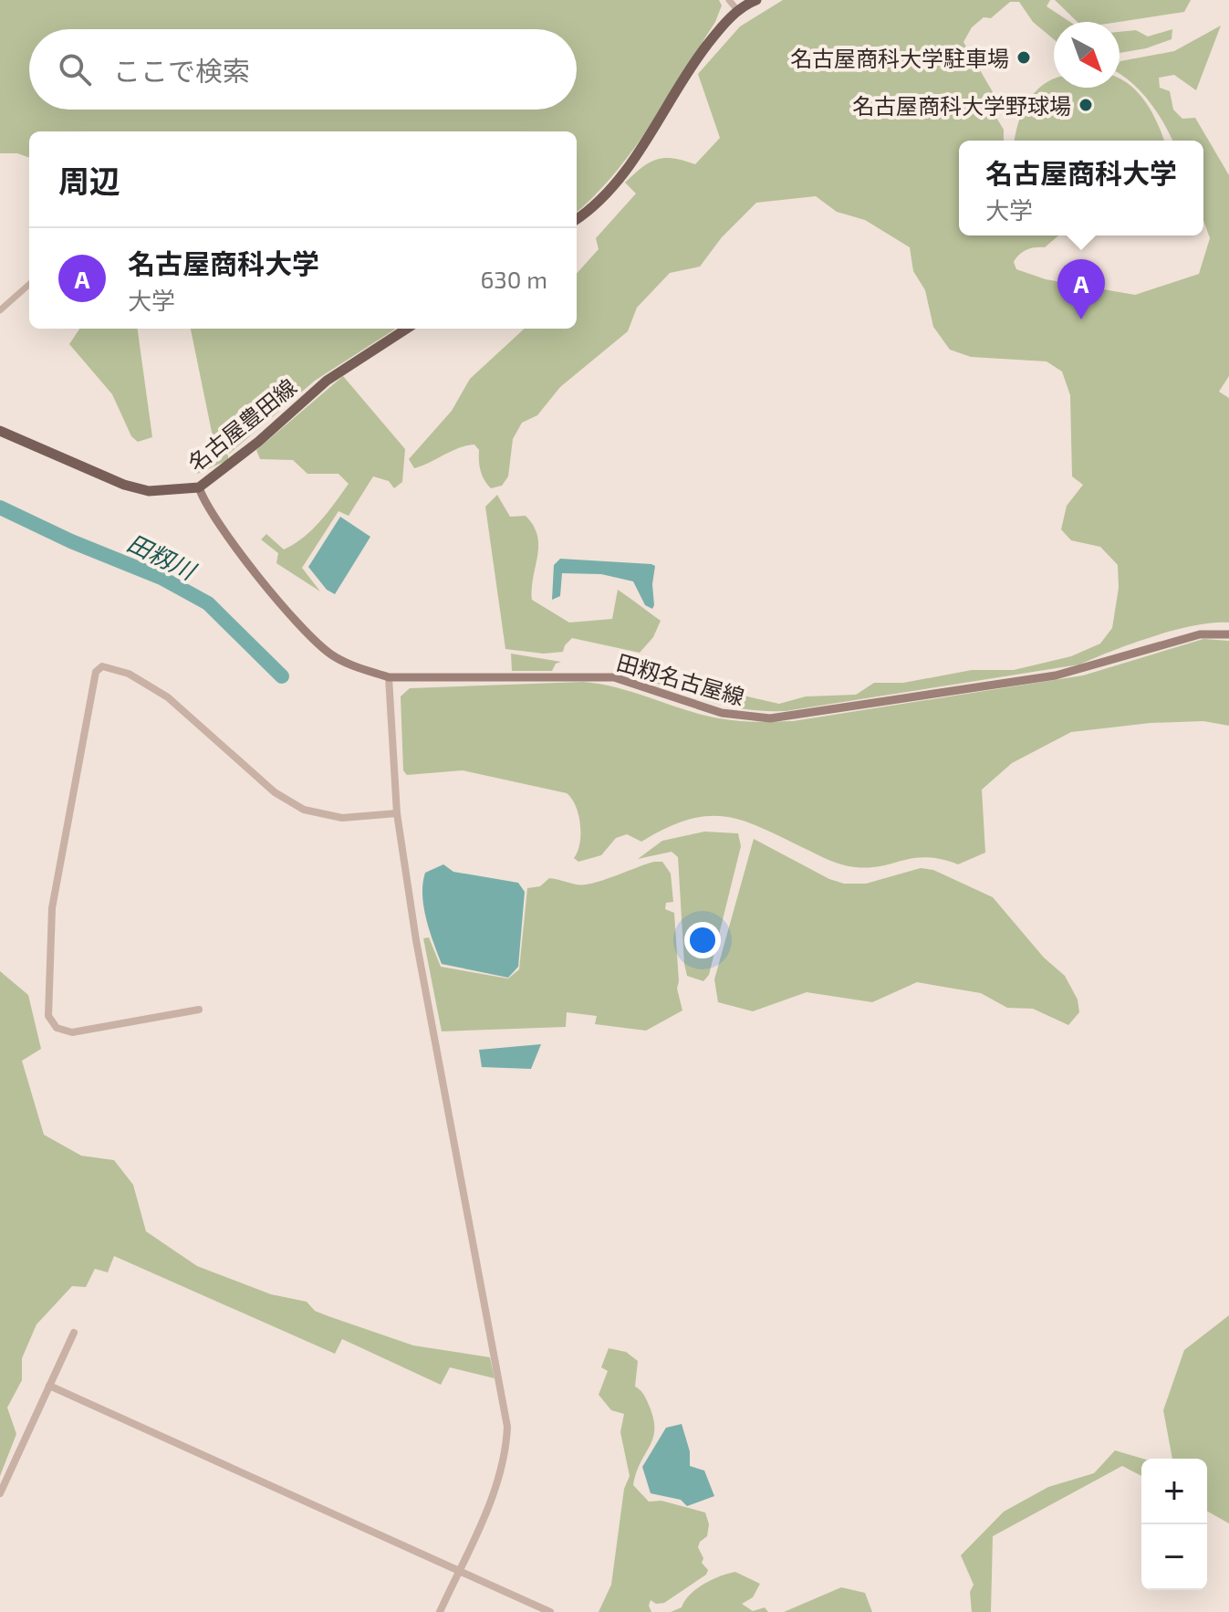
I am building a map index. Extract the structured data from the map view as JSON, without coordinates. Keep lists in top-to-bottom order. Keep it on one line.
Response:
{"streets":{"main road":["名古屋豊田線","田籾名古屋線"]},"crossings":[["名古屋豊田線","田籾名古屋線"]],"water":["田籾川"],"places":["名古屋商科大学駐車場","名古屋商科大学野球場"],"north":"bottom right","page":{"search":"ここで検索","heading":"周辺","popup":["名古屋商科大学","大学"],"list":[{"mark":"A","name":"名古屋商科大学","note":"大学","value":"630 m"}],"pins":"A","map_buttons":["+","−"]}}
